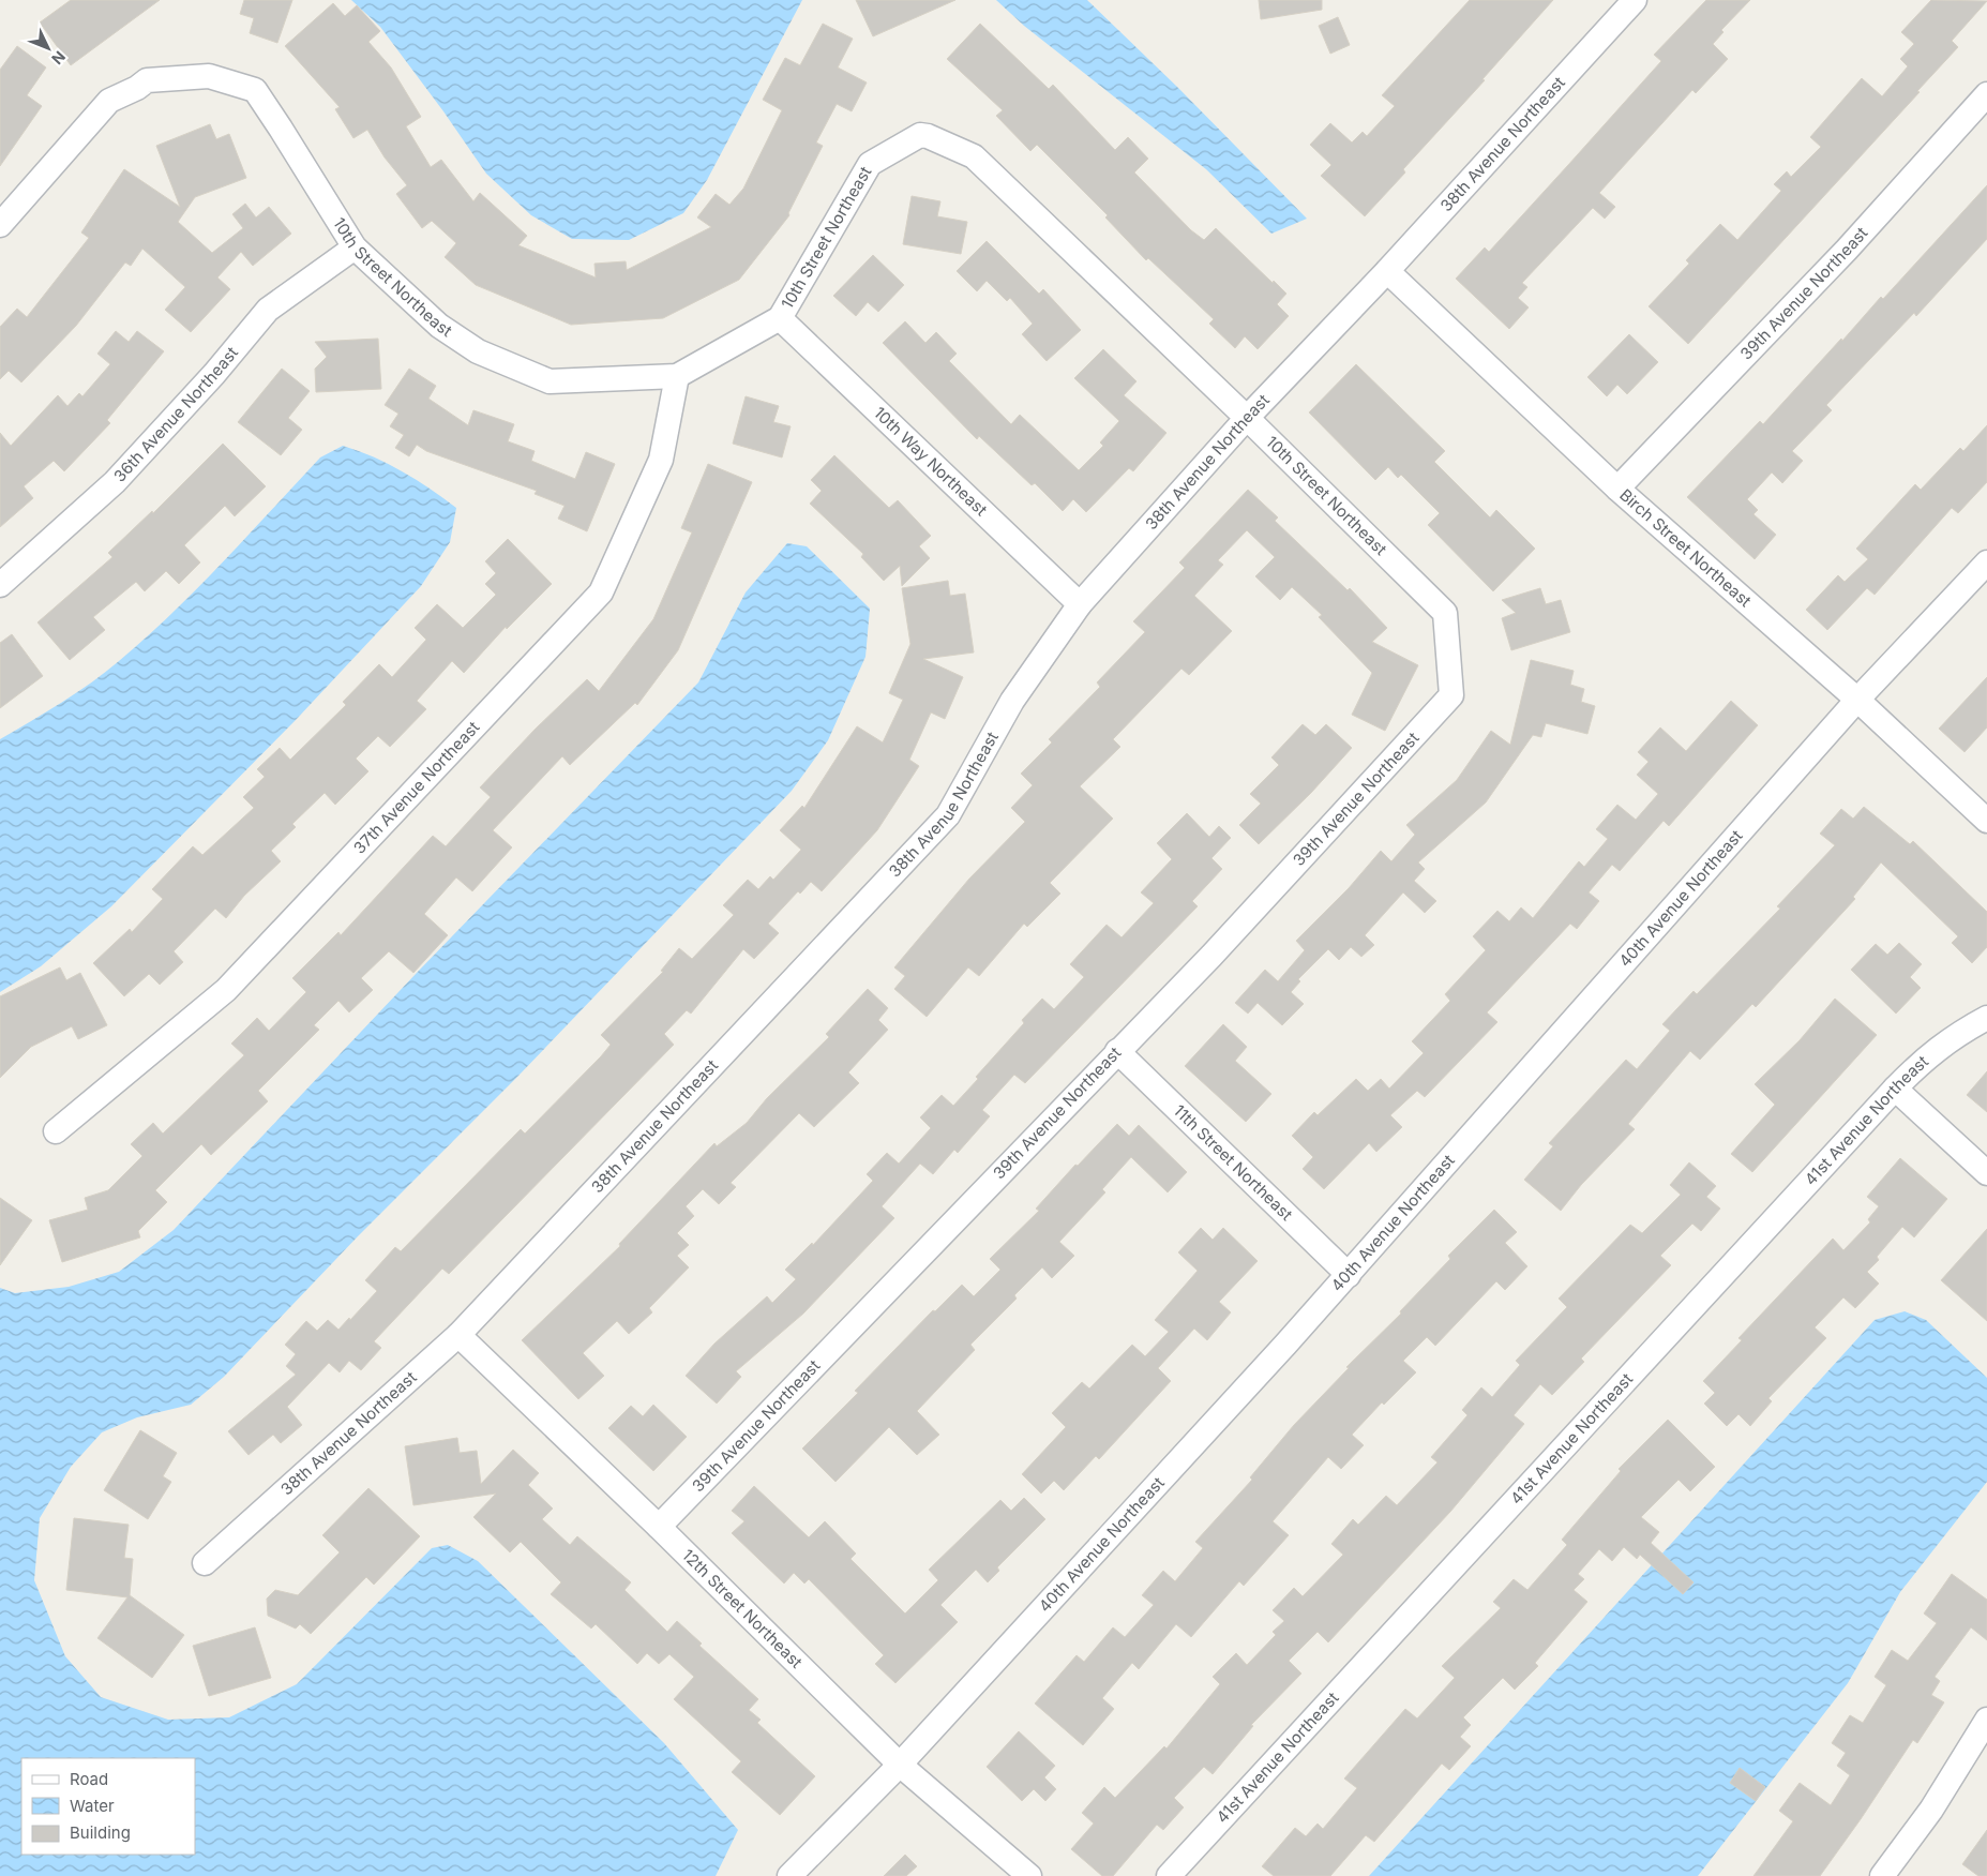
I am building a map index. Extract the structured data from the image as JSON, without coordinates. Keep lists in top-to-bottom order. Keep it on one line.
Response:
{"streets":{"street":["38th Avenue Northeast","10th Street Northeast","39th Avenue Northeast","36th Avenue Northeast","10th Way Northeast","Birch Street Northeast","37th Avenue Northeast","40th Avenue Northeast","41st Avenue Northeast","11th Street Northeast","12th Street Northeast"]},"crossings":[["38th Avenue Northeast","10th Street Northeast"],["38th Avenue Northeast","10th Way Northeast"],["38th Avenue Northeast","Birch Street Northeast"],["38th Avenue Northeast","12th Street Northeast"],["10th Street Northeast","39th Avenue Northeast"],["10th Street Northeast","36th Avenue Northeast"],["10th Street Northeast","10th Way Northeast"],["10th Street Northeast","37th Avenue Northeast"],["39th Avenue Northeast","Birch Street Northeast"],["39th Avenue Northeast","11th Street Northeast"],["39th Avenue Northeast","12th Street Northeast"],["Birch Street Northeast","40th Avenue Northeast"],["40th Avenue Northeast","11th Street Northeast"],["40th Avenue Northeast","12th Street Northeast"]],"legend":["Road","Water","Building"],"north":"bottom right"}
